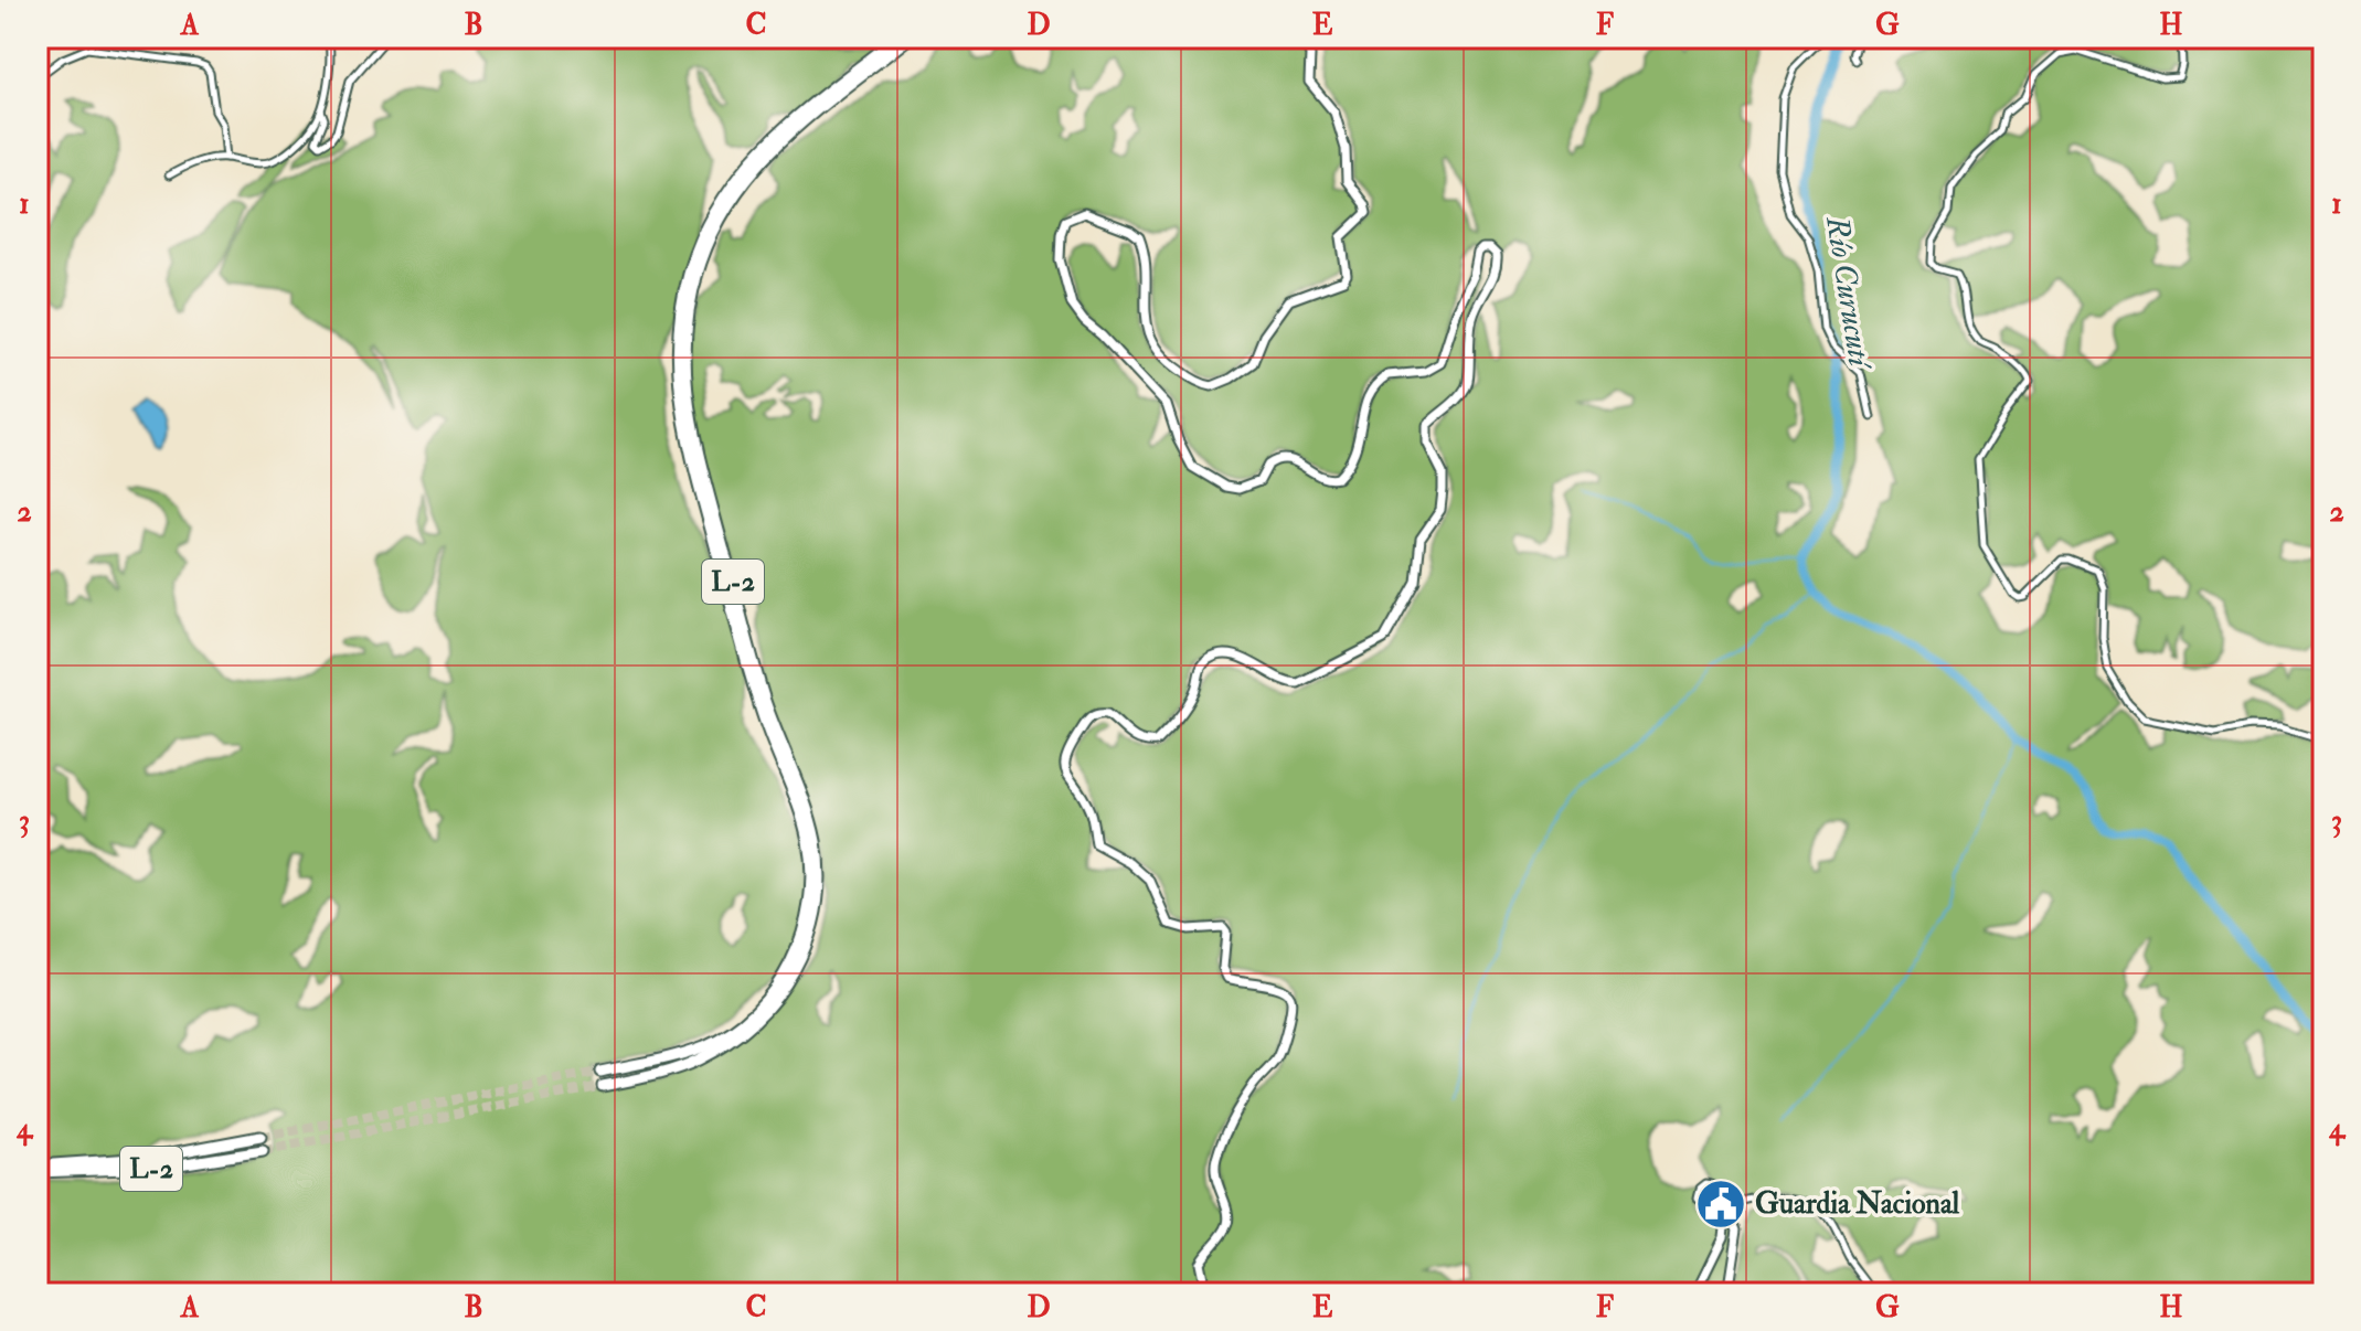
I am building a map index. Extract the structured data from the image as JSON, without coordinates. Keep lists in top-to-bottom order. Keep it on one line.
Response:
{"streets":{"highway":["L-2"]},"water":["Río Curucutí"],"places":{"public building":["Guardia Nacional"]},"grid":{"columns":["A","B","C","D","E","F","G","H"],"rows":["1","2","3","4"]}}
